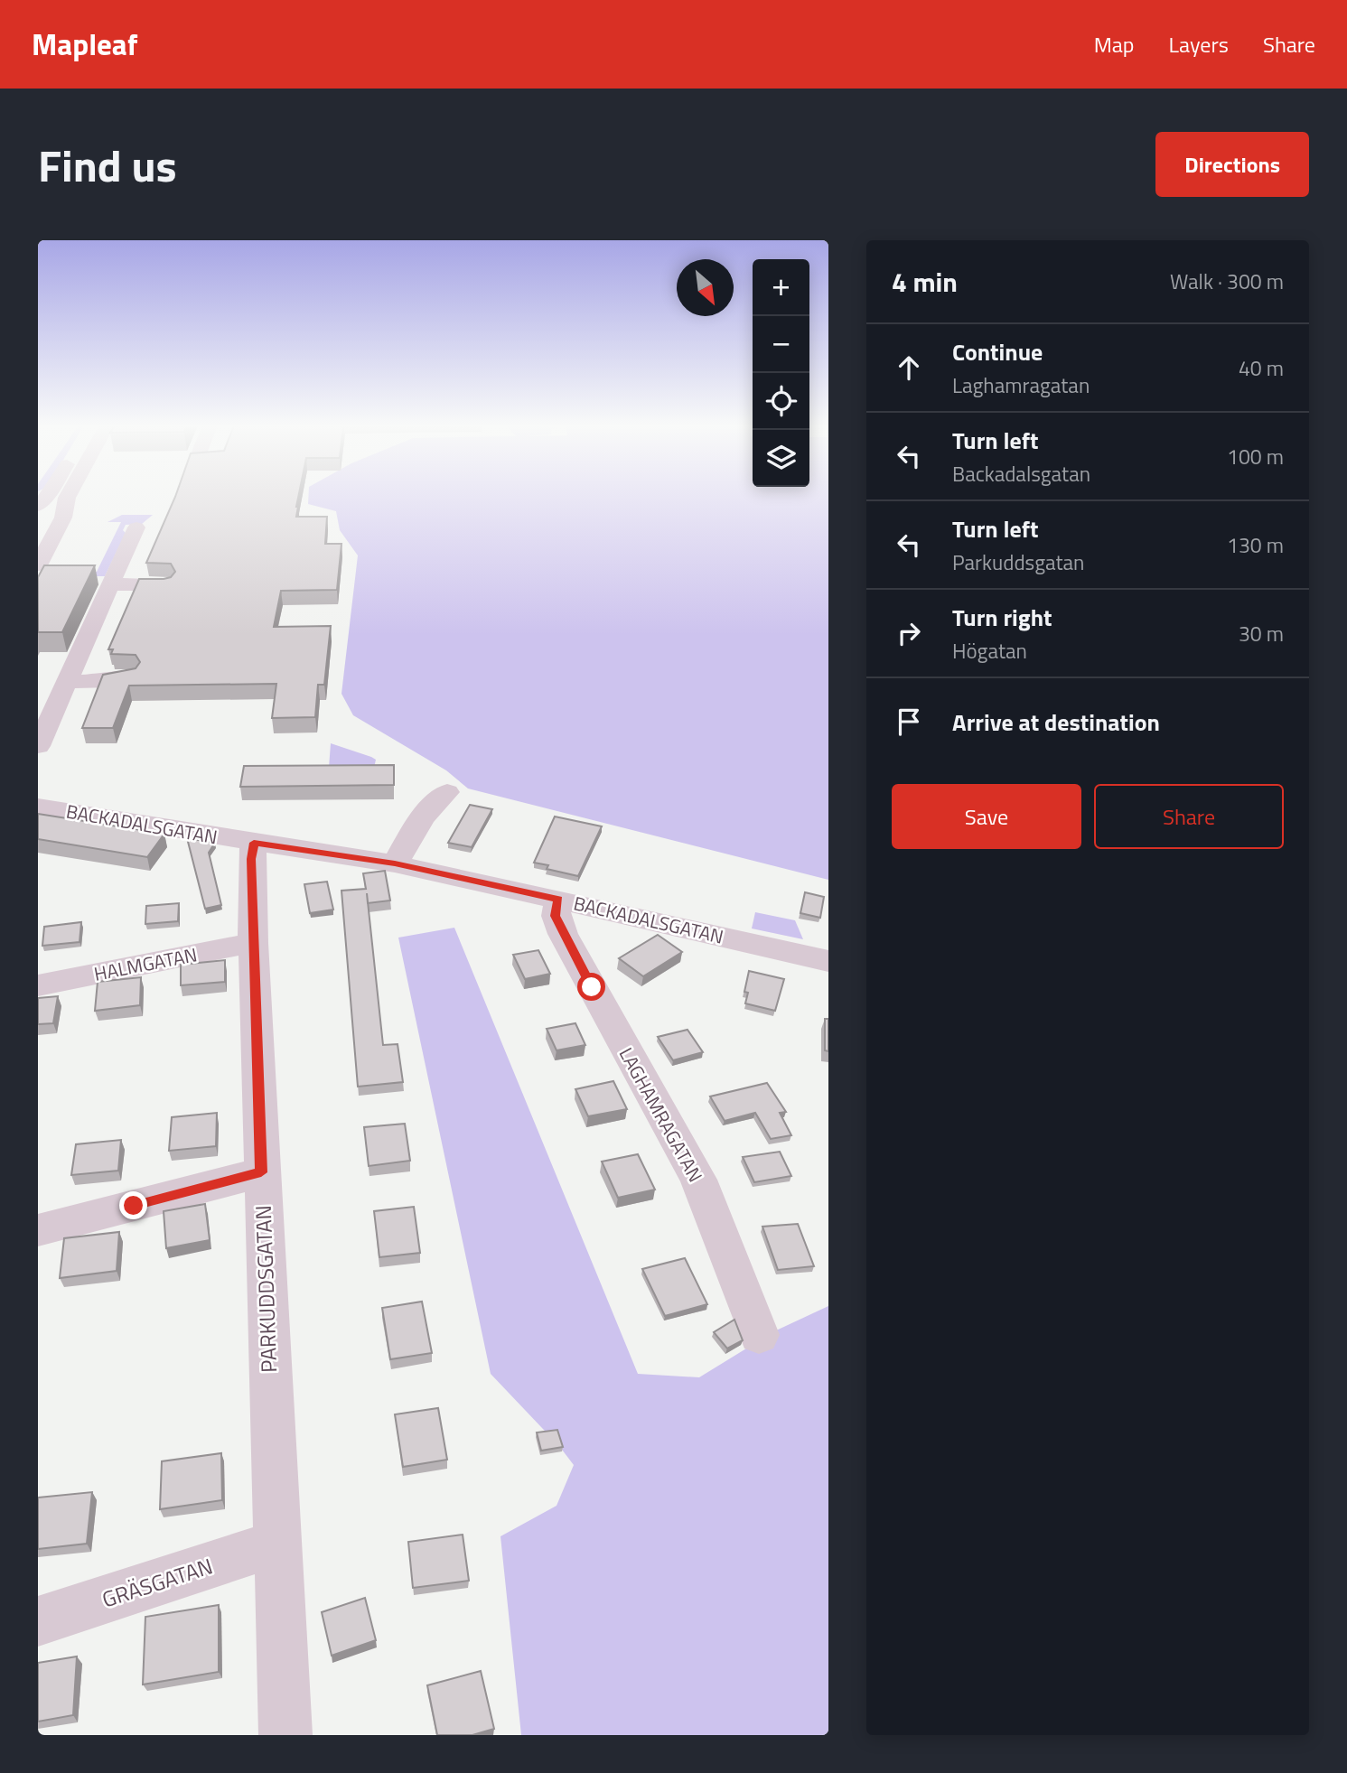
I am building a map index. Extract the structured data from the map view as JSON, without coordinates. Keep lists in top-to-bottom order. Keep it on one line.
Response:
{"streets":{"street":["BACKADALSGATAN","HALMGATAN","LAGHAMRAGATAN","PARKUDDSGATAN","GRÄSGATAN"]},"crossings":[["BACKADALSGATAN","LAGHAMRAGATAN"],["BACKADALSGATAN","PARKUDDSGATAN"],["HALMGATAN","PARKUDDSGATAN"],["PARKUDDSGATAN","GRÄSGATAN"]],"north":"bottom right","page":{"header":"Mapleaf","nav":["Map","Layers","Share"],"title":"Find us","buttons":["Directions",["Save","Share"]],"heading":["4 min","Walk · 300 m"],"map_buttons":["+","−"],"list":[["Continue","Laghamragatan","40 m"],["Turn left","Backadalsgatan","100 m"],["Turn left","Parkuddsgatan","130 m"],["Turn right","Högatan","30 m"],"Arrive at destination"]}}
